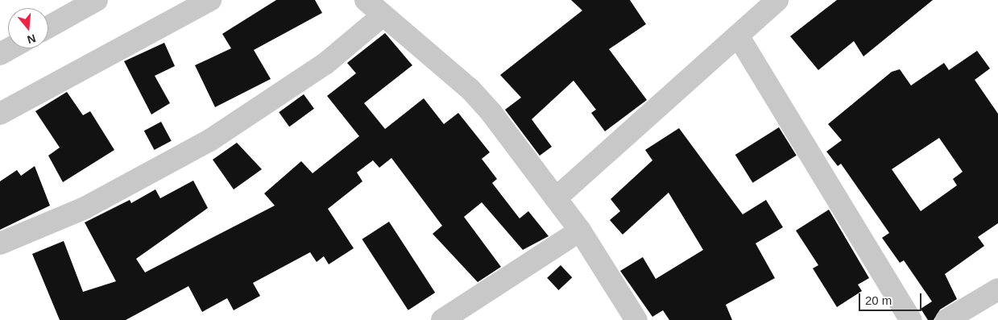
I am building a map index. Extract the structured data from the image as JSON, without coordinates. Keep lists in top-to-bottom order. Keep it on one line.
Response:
{"scale_bar":"20 m","north":"bottom"}
